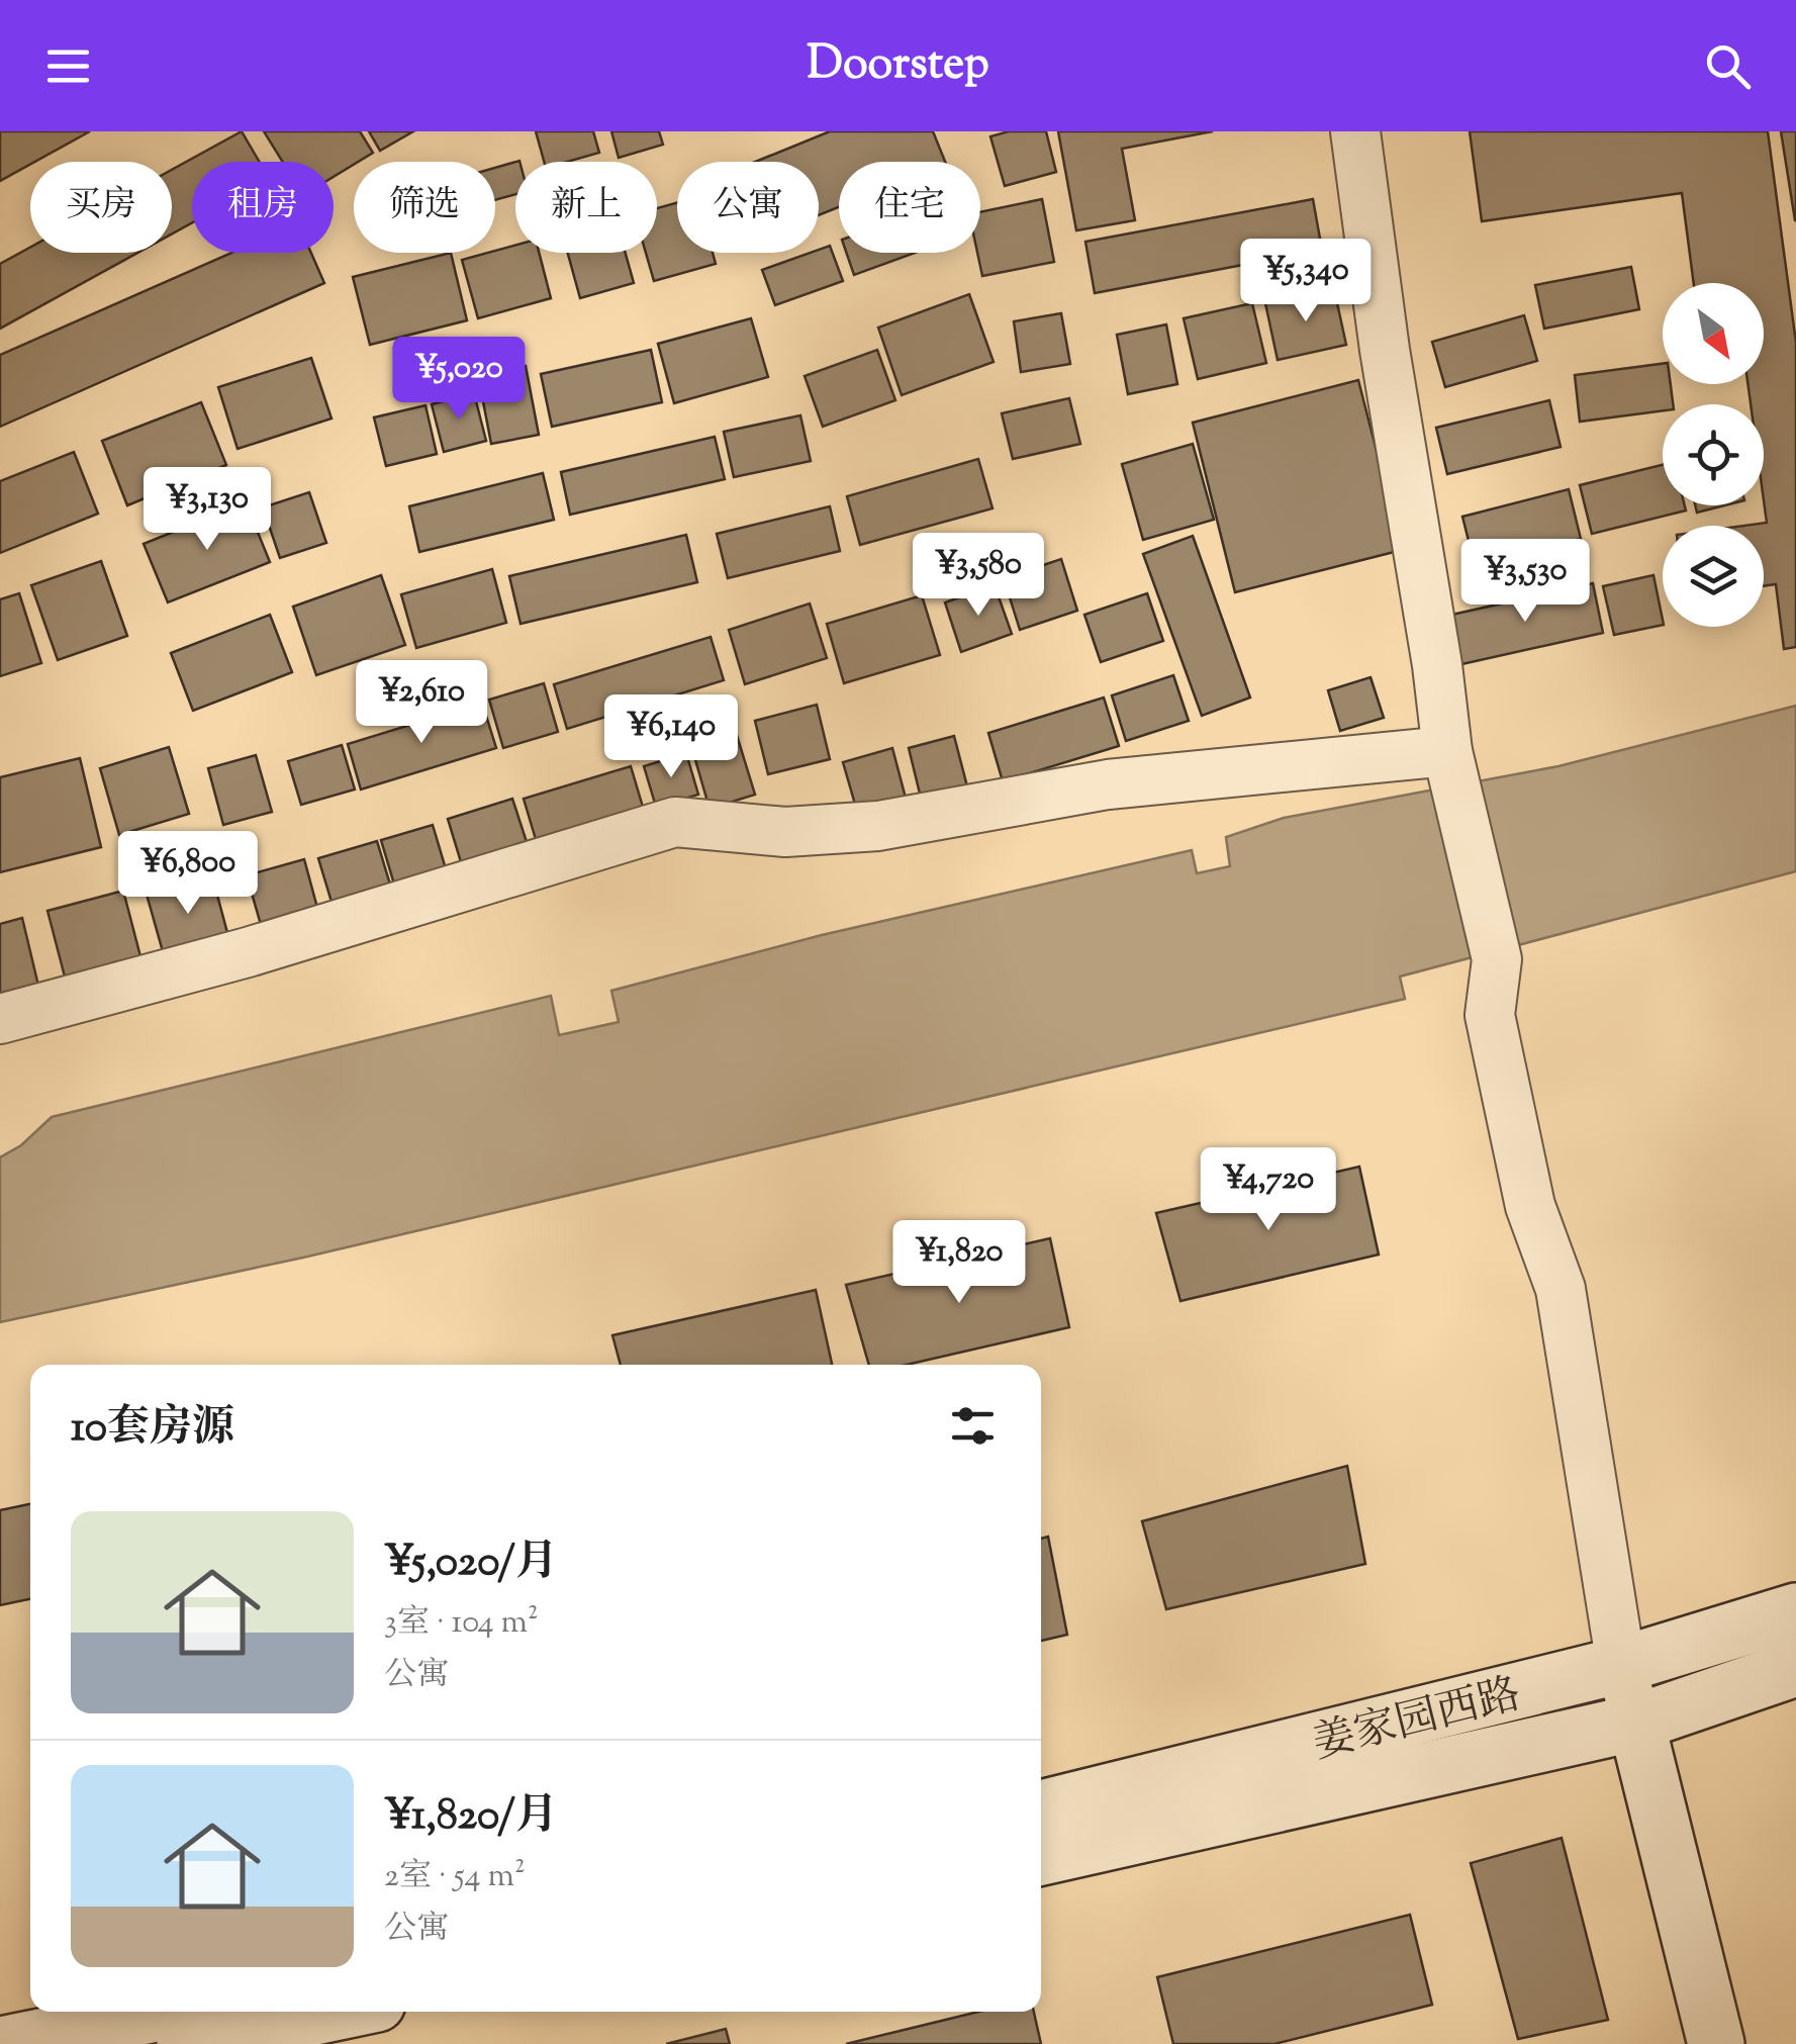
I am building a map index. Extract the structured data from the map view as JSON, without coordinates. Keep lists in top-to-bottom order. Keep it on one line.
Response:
{"streets":{"main road":["姜家园西路"]},"north":"bottom right","page":{"header":"Doorstep","chip":["买房","租房","筛选","新上","公寓","住宅"],"price":["¥5,340","¥5,020","¥3,130","¥3,580","¥3,530","¥2,610","¥6,140","¥6,800","¥4,720","¥1,820"],"heading":"10套房源","list":[{"name":"¥5,020/月","note":"3室 · 104 m² · 公寓"},{"name":"¥1,820/月","note":"2室 · 54 m² · 公寓"}]}}
